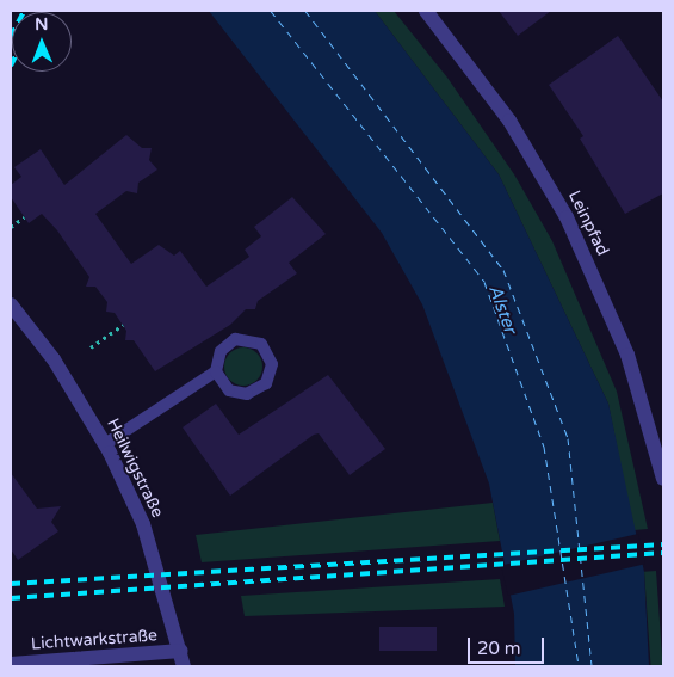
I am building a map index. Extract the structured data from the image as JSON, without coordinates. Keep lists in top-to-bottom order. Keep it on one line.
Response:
{"streets":{"street":["Leinpfad","Heilwigstraße","Lichtwarkstraße"]},"crossings":[["Heilwigstraße","Lichtwarkstraße"]],"water":["Alster"],"scale_bar":"20 m","north":"top"}
